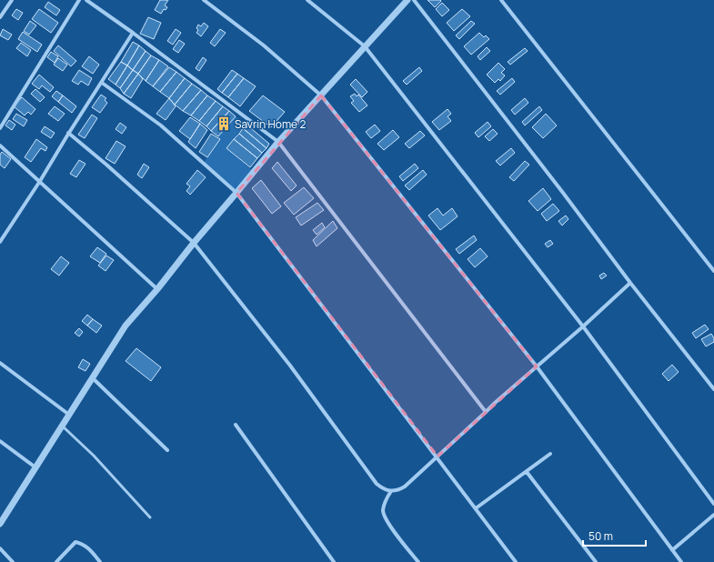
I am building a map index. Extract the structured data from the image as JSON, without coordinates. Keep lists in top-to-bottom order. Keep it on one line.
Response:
{"places":{"building":["Savrin Home 2"]},"scale_bar":"50 m"}
